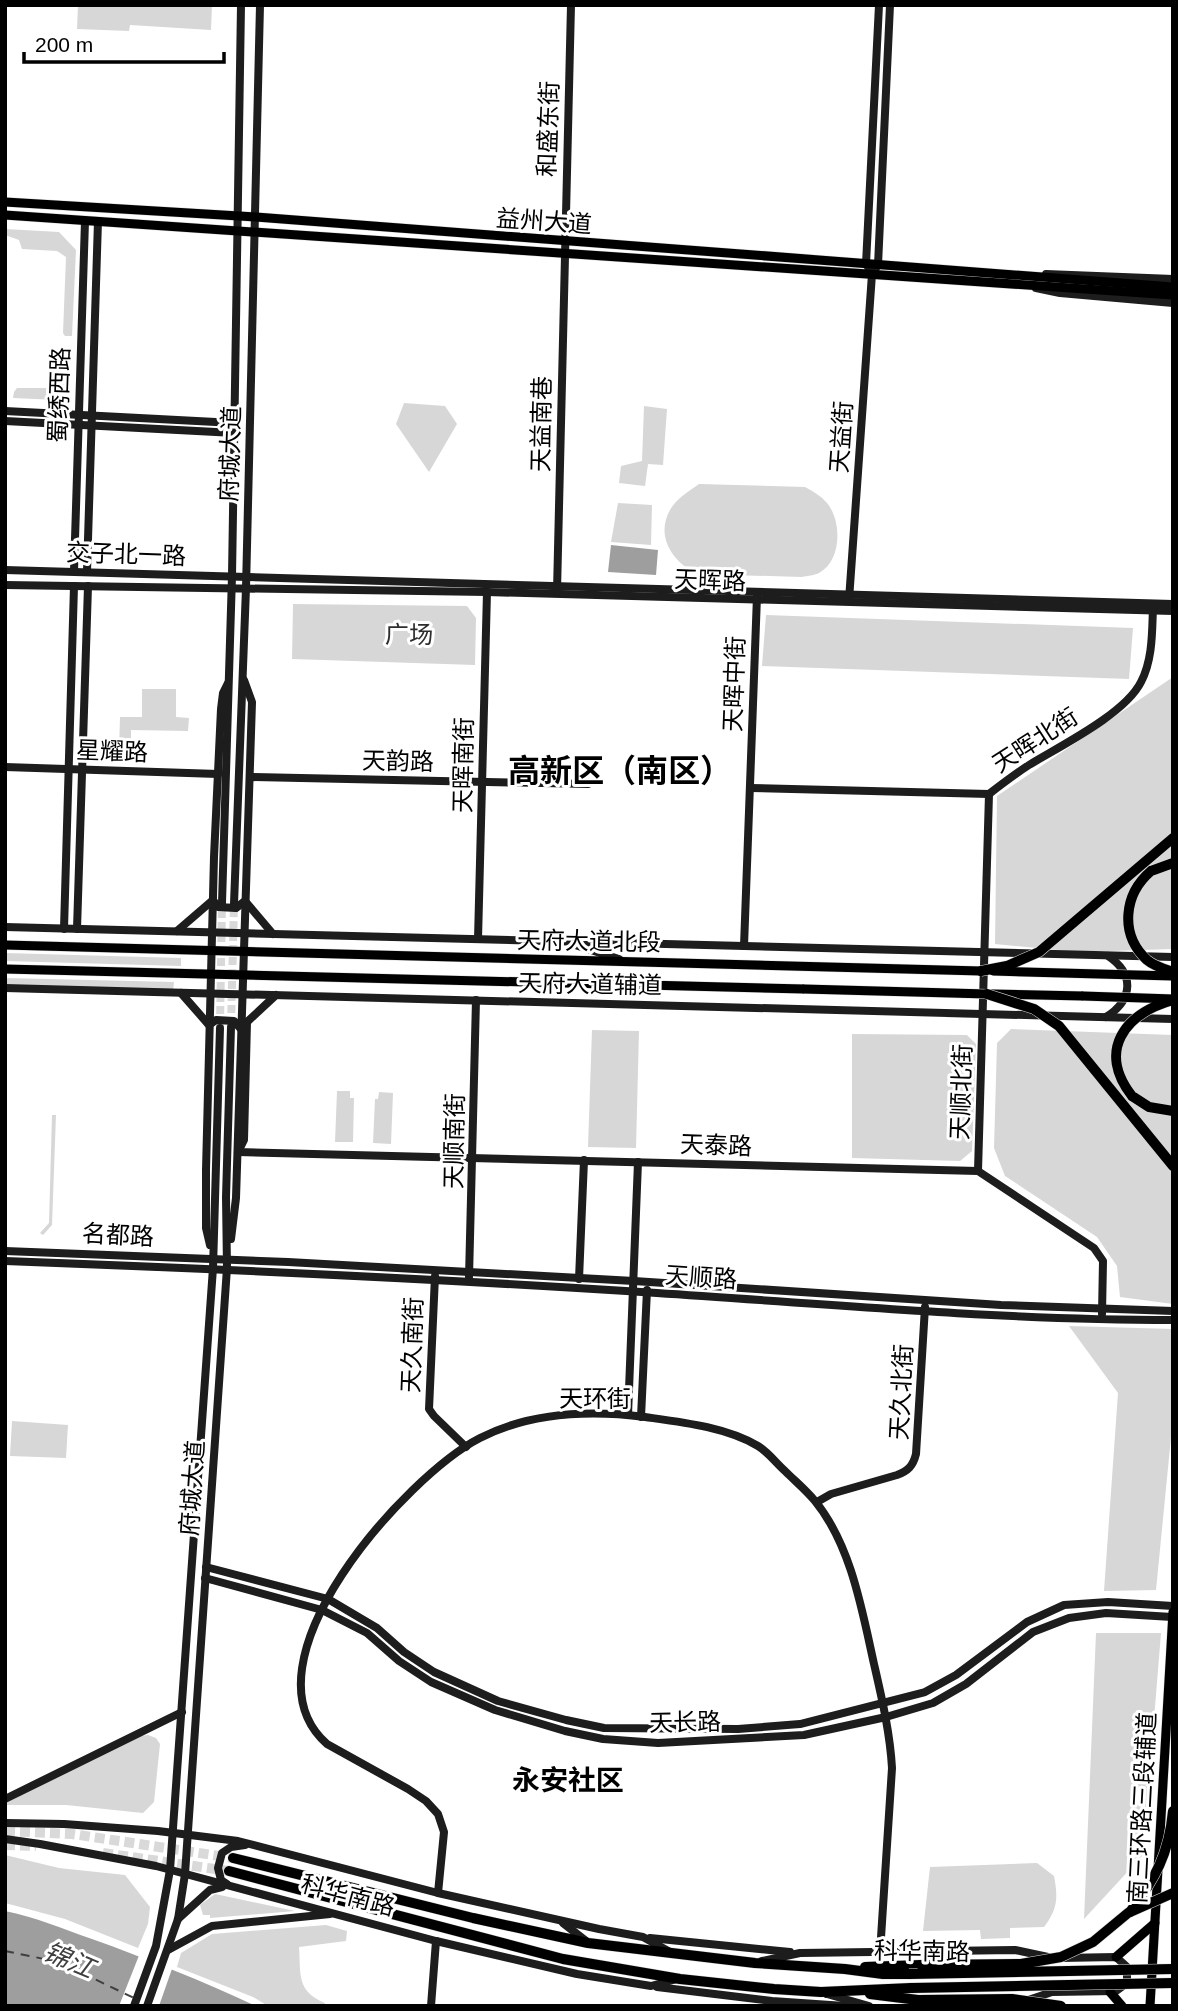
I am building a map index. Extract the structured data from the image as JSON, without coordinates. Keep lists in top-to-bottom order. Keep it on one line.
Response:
{"streets":{"highway":["科华南路"],"main road":["益州大道","天府大道北段","南三环路三段辅道"],"street":["和盛东街","蜀绣西路","天益南巷","天益街","府城大道","交子北一路","天晖路","天晖中街","天晖北街","星耀路","天韵路","天晖南街","天府大道辅道","天顺北街","天顺南街","天泰路","名都路","天顺路","天久南街","天久北街","天环街","天长路"]},"crossings":[["和盛东街","益州大道"],["和盛东街","天益南巷"],["益州大道","蜀绣西路"],["益州大道","天益南巷"],["益州大道","天益街"],["益州大道","府城大道"],["蜀绣西路","交子北一路"],["天益南巷","天晖路"],["天益街","天晖路"],["府城大道","交子北一路"],["府城大道","天晖路"],["府城大道","名都路"],["府城大道","天顺路"],["府城大道","天长路"],["府城大道","科华南路"],["交子北一路","天晖路"],["天晖路","天晖中街"],["天晖路","天晖北街"],["天晖路","天晖南街"],["天晖中街","天府大道辅道"],["天晖北街","天府大道辅道"],["天晖北街","天顺北街"],["天韵路","天晖南街"],["天晖南街","天府大道辅道"],["天府大道辅道","天顺北街"],["天府大道辅道","天顺南街"],["天顺北街","天泰路"],["天顺南街","天泰路"],["天顺南街","天顺路"],["名都路","天顺路"],["天顺路","天久南街"],["天顺路","天久北街"],["天久南街","天环街"],["天久北街","天环街"],["天环街","天长路"],["天环街","科华南路"],["天长路","南三环路三段辅道"]],"districts":["高新区（南区）","永安社区"],"water":["锦江"],"parks":["广场"],"scale_bar":"200 m"}
